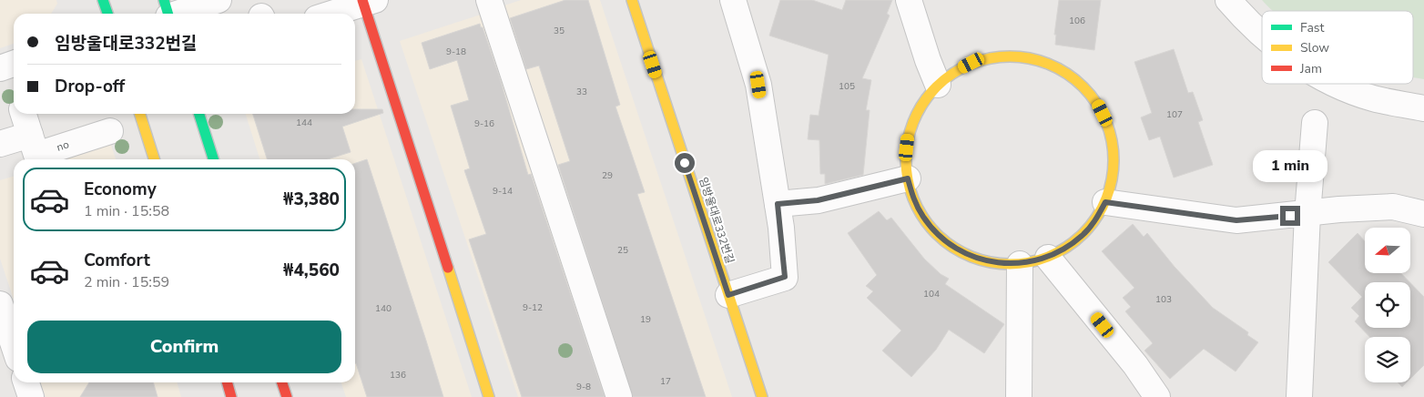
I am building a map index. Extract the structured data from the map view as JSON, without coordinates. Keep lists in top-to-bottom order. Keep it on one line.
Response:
{"streets":{"street":["no","임방울대로332번길"]},"house_numbers":["106","35","9-18","105","33","107","144","9-16","29","9-14","25","104","103","9-12","140","19","136","17","9-8"],"legend":["Fast","Slow","Jam"],"north":"left","page":{"banner":["임방울대로332번길","Drop-off"],"bubble":"1 min","list":[{"name":"Economy","note":"1 min · 15:58","value":"₩3,380"},{"name":"Comfort","note":"2 min · 15:59","value":"₩4,560"}],"buttons":"Confirm"}}
